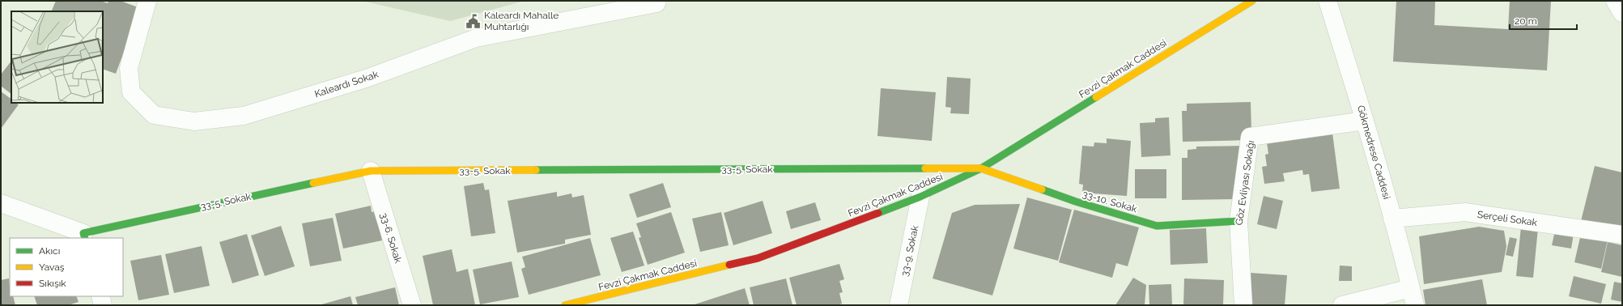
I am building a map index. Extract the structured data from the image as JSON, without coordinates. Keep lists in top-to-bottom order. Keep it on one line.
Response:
{"streets":{"street":["Fevzi Çakmak Caddesi","Kaleardı Sokak","Gökmedrese Caddesi","33-5. Sokak","Göz Evliyası Sokağı","33-10. Sokak","Serçeli Sokak","33-6. Sokak","33-9. Sokak"]},"crossings":[["Fevzi Çakmak Caddesi","33-5. Sokak"],["Fevzi Çakmak Caddesi","33-10. Sokak"],["Fevzi Çakmak Caddesi","33-9. Sokak"],["Gökmedrese Caddesi","Göz Evliyası Sokağı"],["Gökmedrese Caddesi","Serçeli Sokak"],["33-5. Sokak","33-10. Sokak"],["33-5. Sokak","33-6. Sokak"],["Göz Evliyası Sokağı","33-10. Sokak"]],"places":{"public building":["Kaleardı Mahalle Muhtarlığı"]},"legend":["Akıcı","Yavaş","Sıkışık"],"scale_bar":"20 m"}
